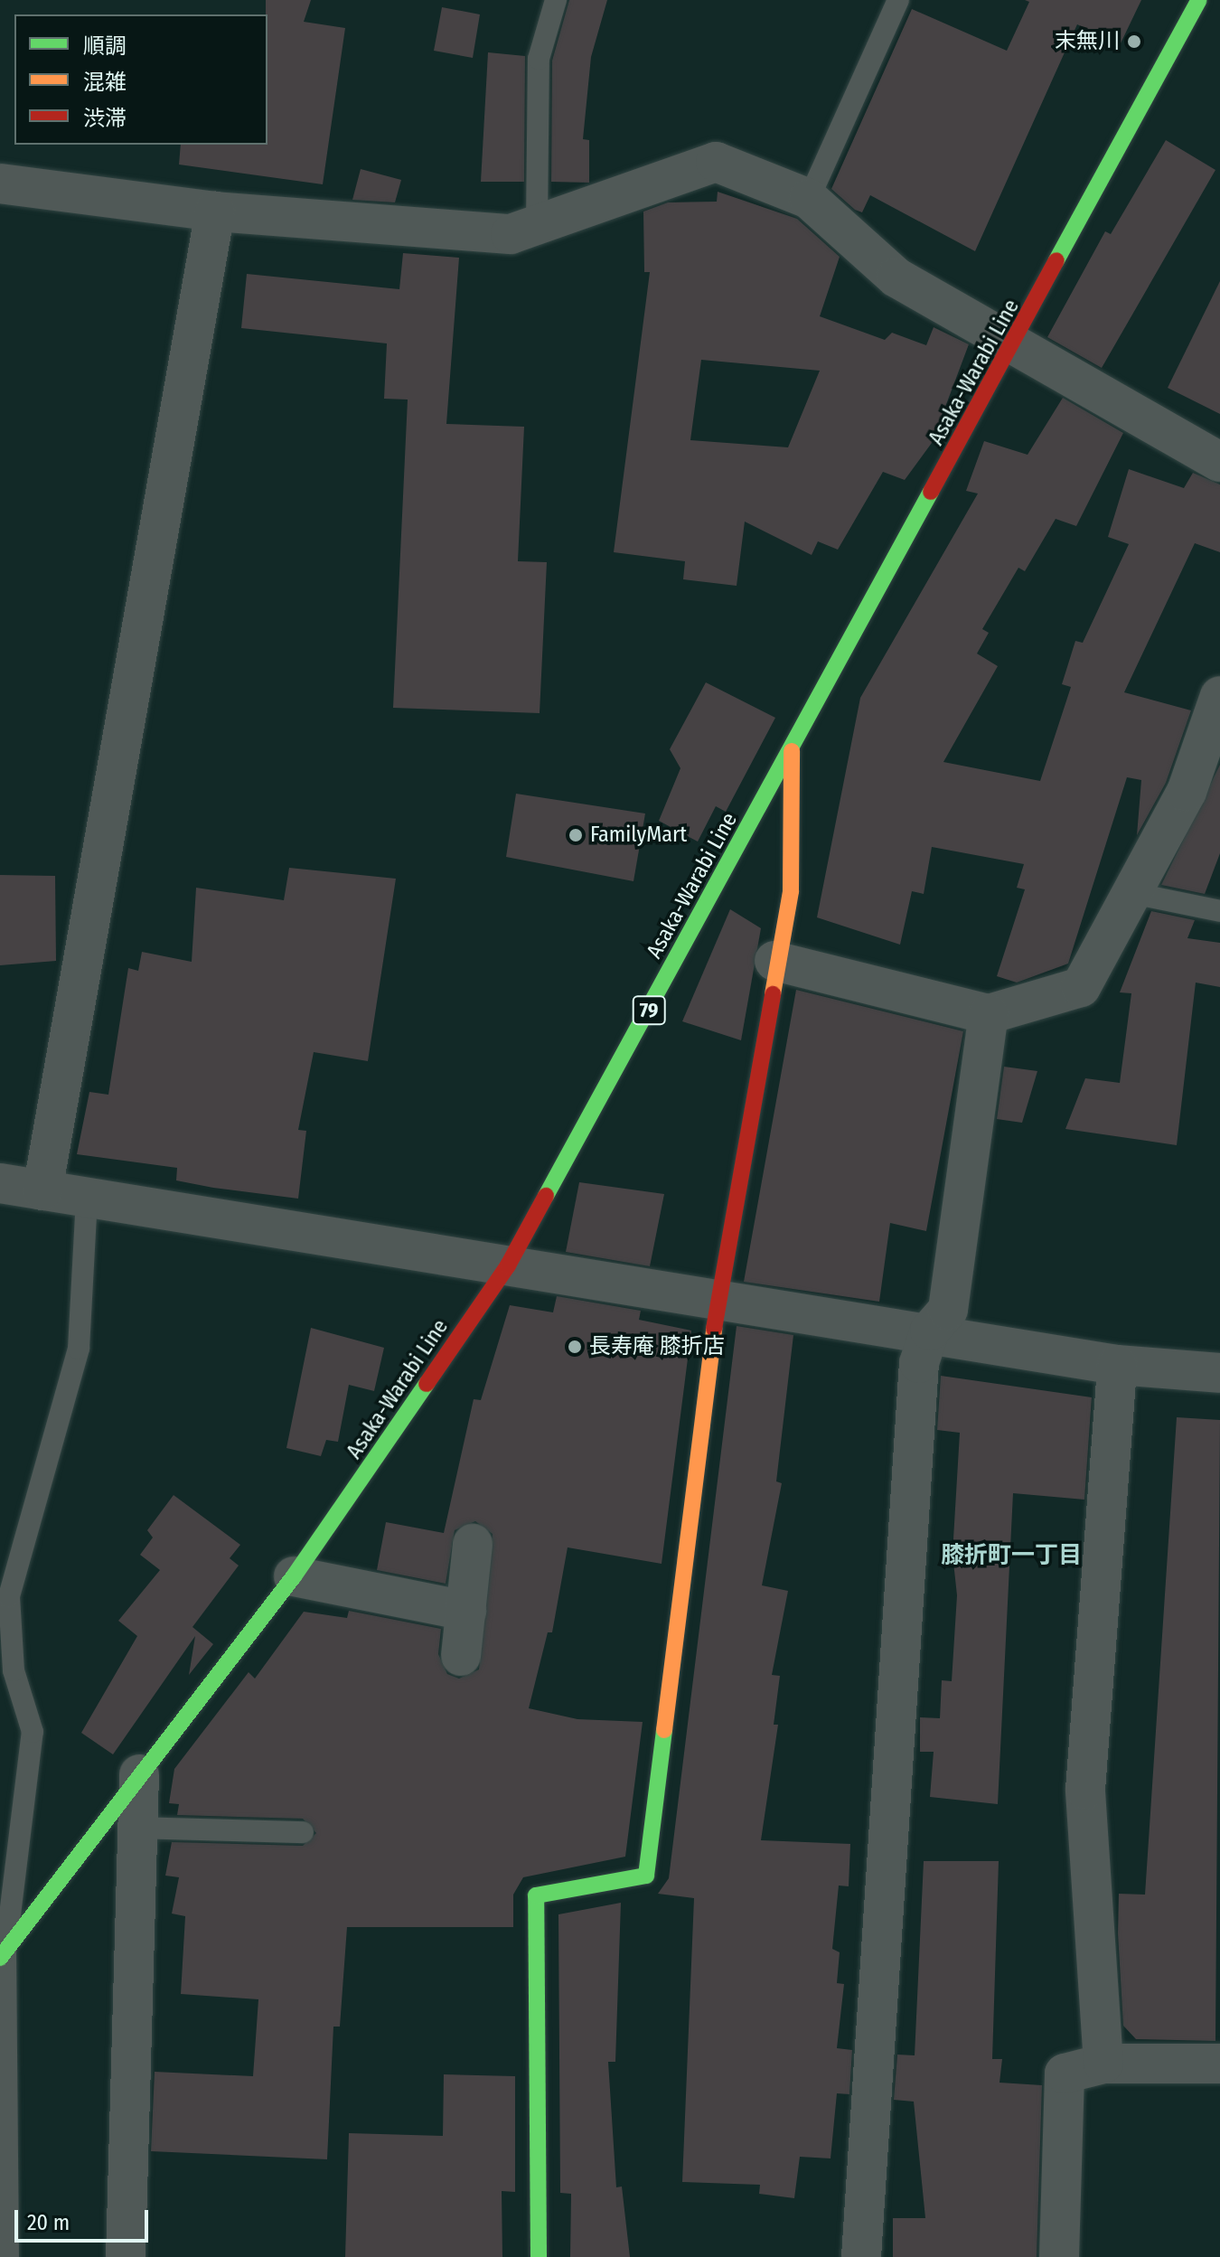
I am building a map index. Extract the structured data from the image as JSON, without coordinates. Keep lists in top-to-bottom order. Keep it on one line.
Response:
{"streets":{"main road":["Asaka-Warabi Line","79"]},"districts":["膝折町一丁目"],"places":["末無川","FamilyMart","長寿庵 膝折店"],"legend":["順調","混雑","渋滞"],"scale_bar":"20 m"}
